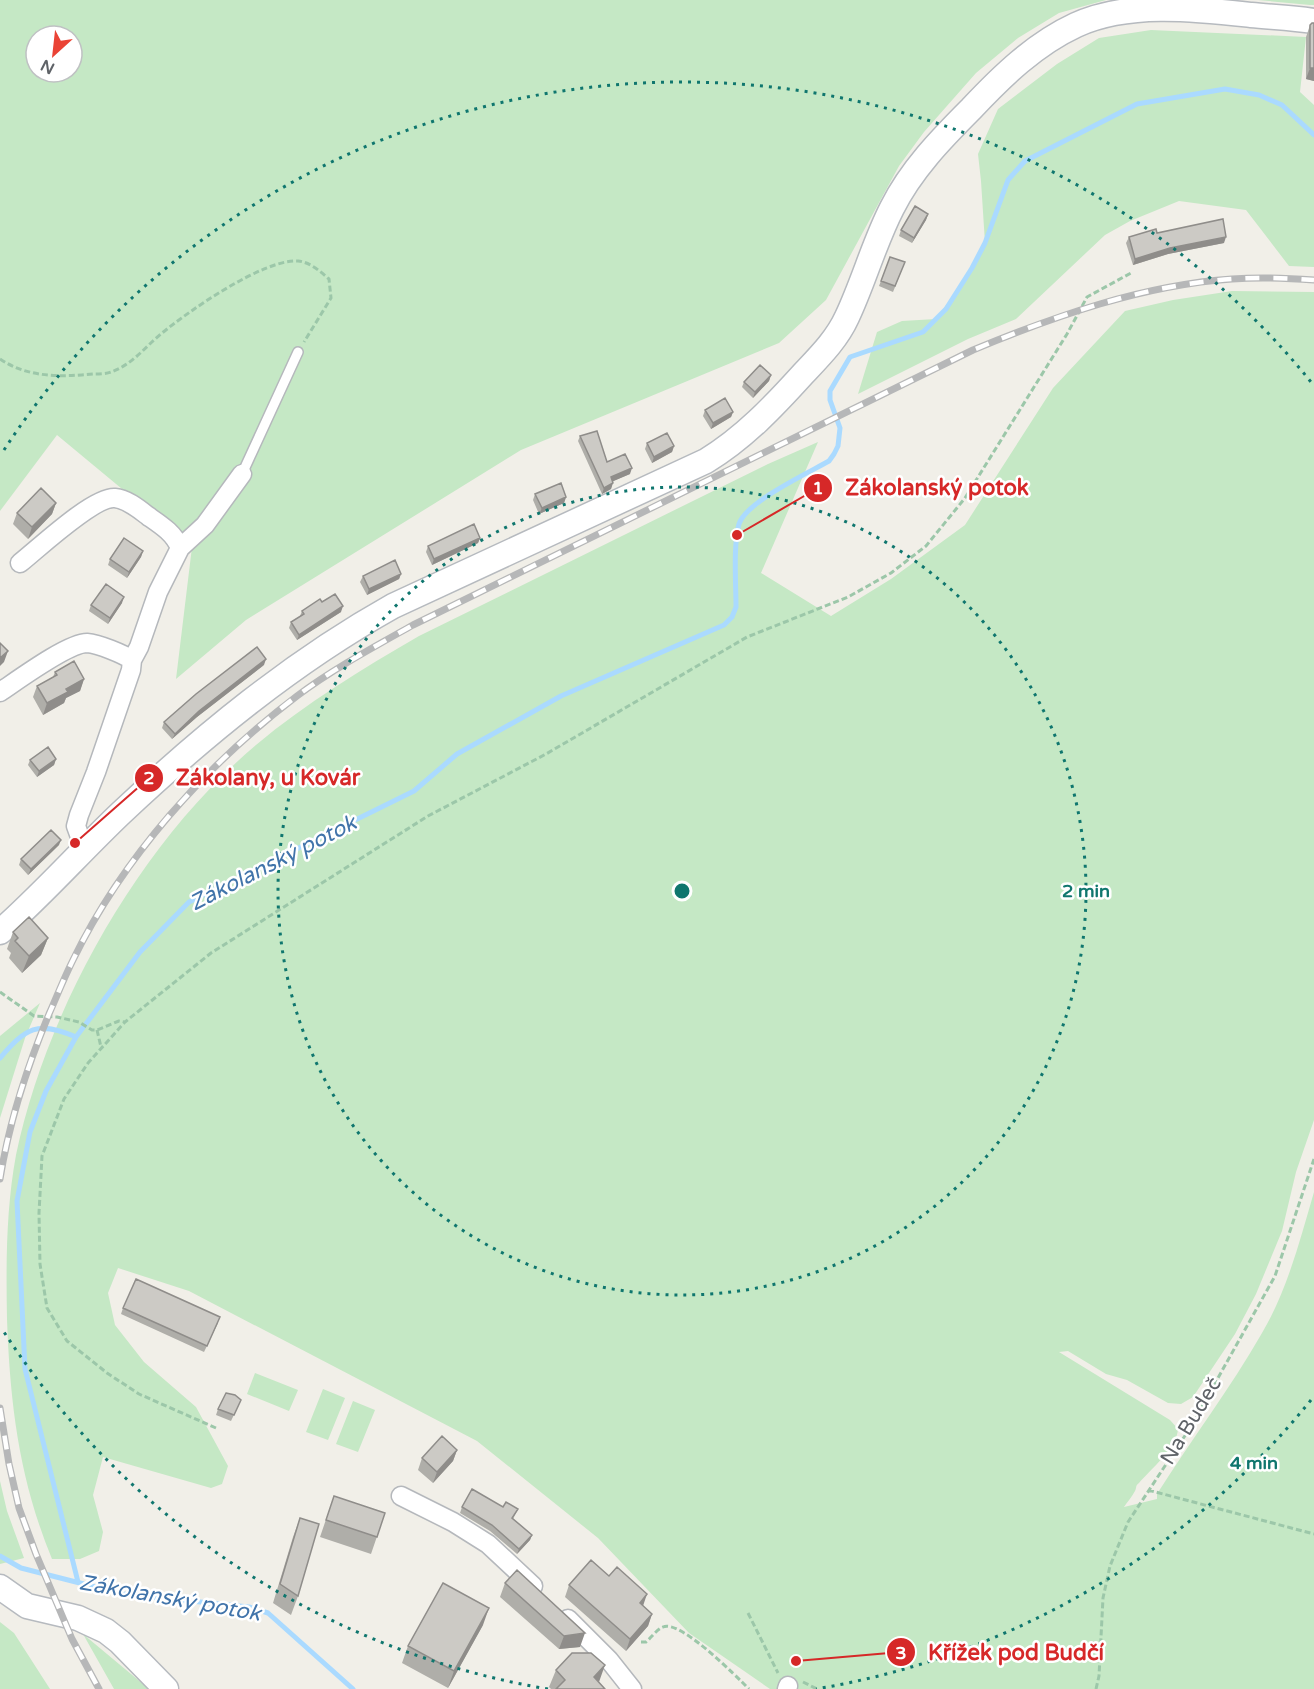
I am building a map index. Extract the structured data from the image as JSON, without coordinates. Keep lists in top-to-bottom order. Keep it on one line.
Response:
{"streets":{"path":["Na Budeč"]},"water":["Zákolanský potok"],"places":["Zákolanský potok","Zákolany, u Kovár","Křížek pod Budčí"],"north":"bottom left","rings":["2 min","4 min"]}
